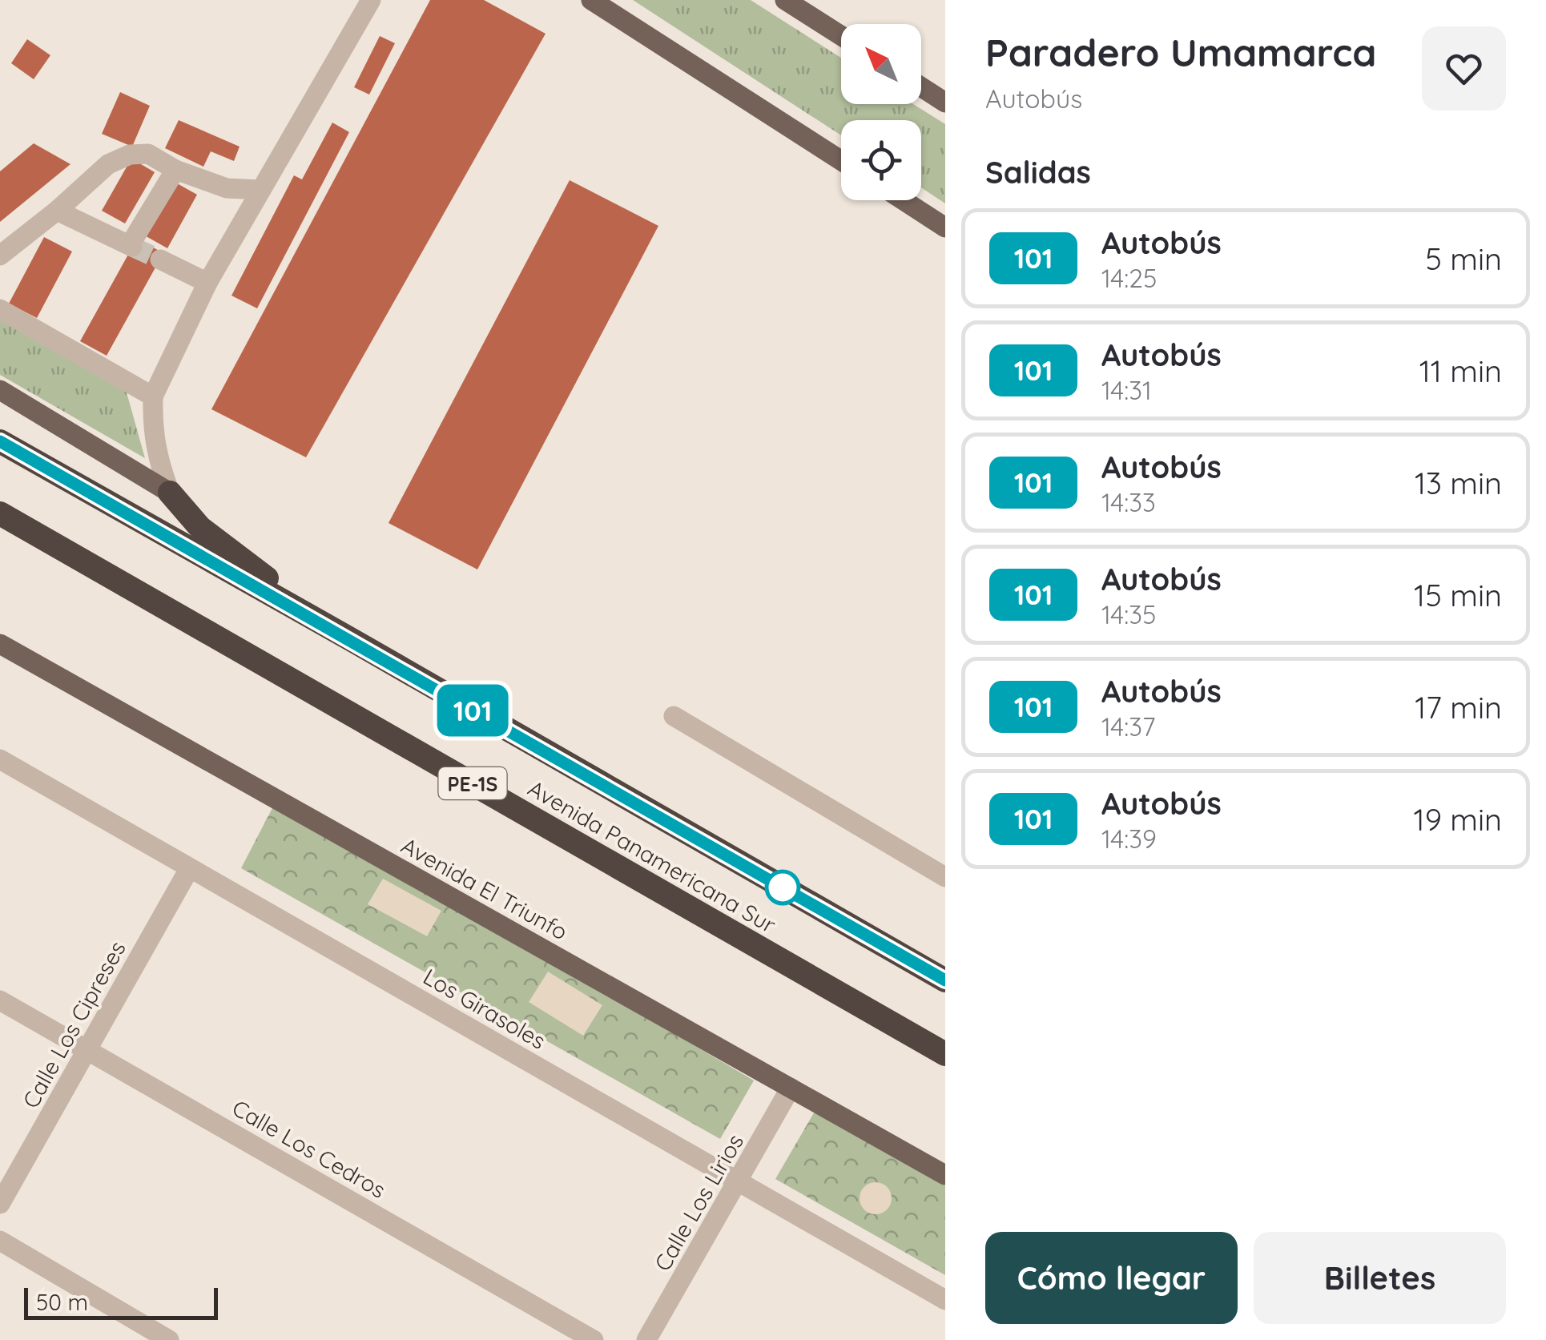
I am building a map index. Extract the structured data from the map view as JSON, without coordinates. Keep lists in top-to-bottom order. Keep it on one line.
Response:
{"streets":{"highway":["PE-1S","Avenida Panamericana Sur"],"main road":["Avenida El Triunfo"],"street":["Los Girasoles","Calle Los Cipreses","Calle Los Cedros","Calle Los Lirios"]},"crossings":[["Avenida El Triunfo","Calle Los Lirios"],["Los Girasoles","Calle Los Cipreses"],["Los Girasoles","Calle Los Lirios"],["Calle Los Cipreses","Calle Los Cedros"]],"lines":["bus line 101"],"scale_bar":"50 m","north":"top left","page":{"on_map":"101","heading":[["Paradero Umamarca","Autobús"],"Salidas"],"list":[{"mark":"101","name":"Autobús","note":"14:25","value":"5 min"},{"mark":"101","name":"Autobús","note":"14:31","value":"11 min"},{"mark":"101","name":"Autobús","note":"14:33","value":"13 min"},{"mark":"101","name":"Autobús","note":"14:35","value":"15 min"},{"mark":"101","name":"Autobús","note":"14:37","value":"17 min"},{"mark":"101","name":"Autobús","note":"14:39","value":"19 min"}],"buttons":["Cómo llegar","Billetes"],"scale":"50 m"}}
